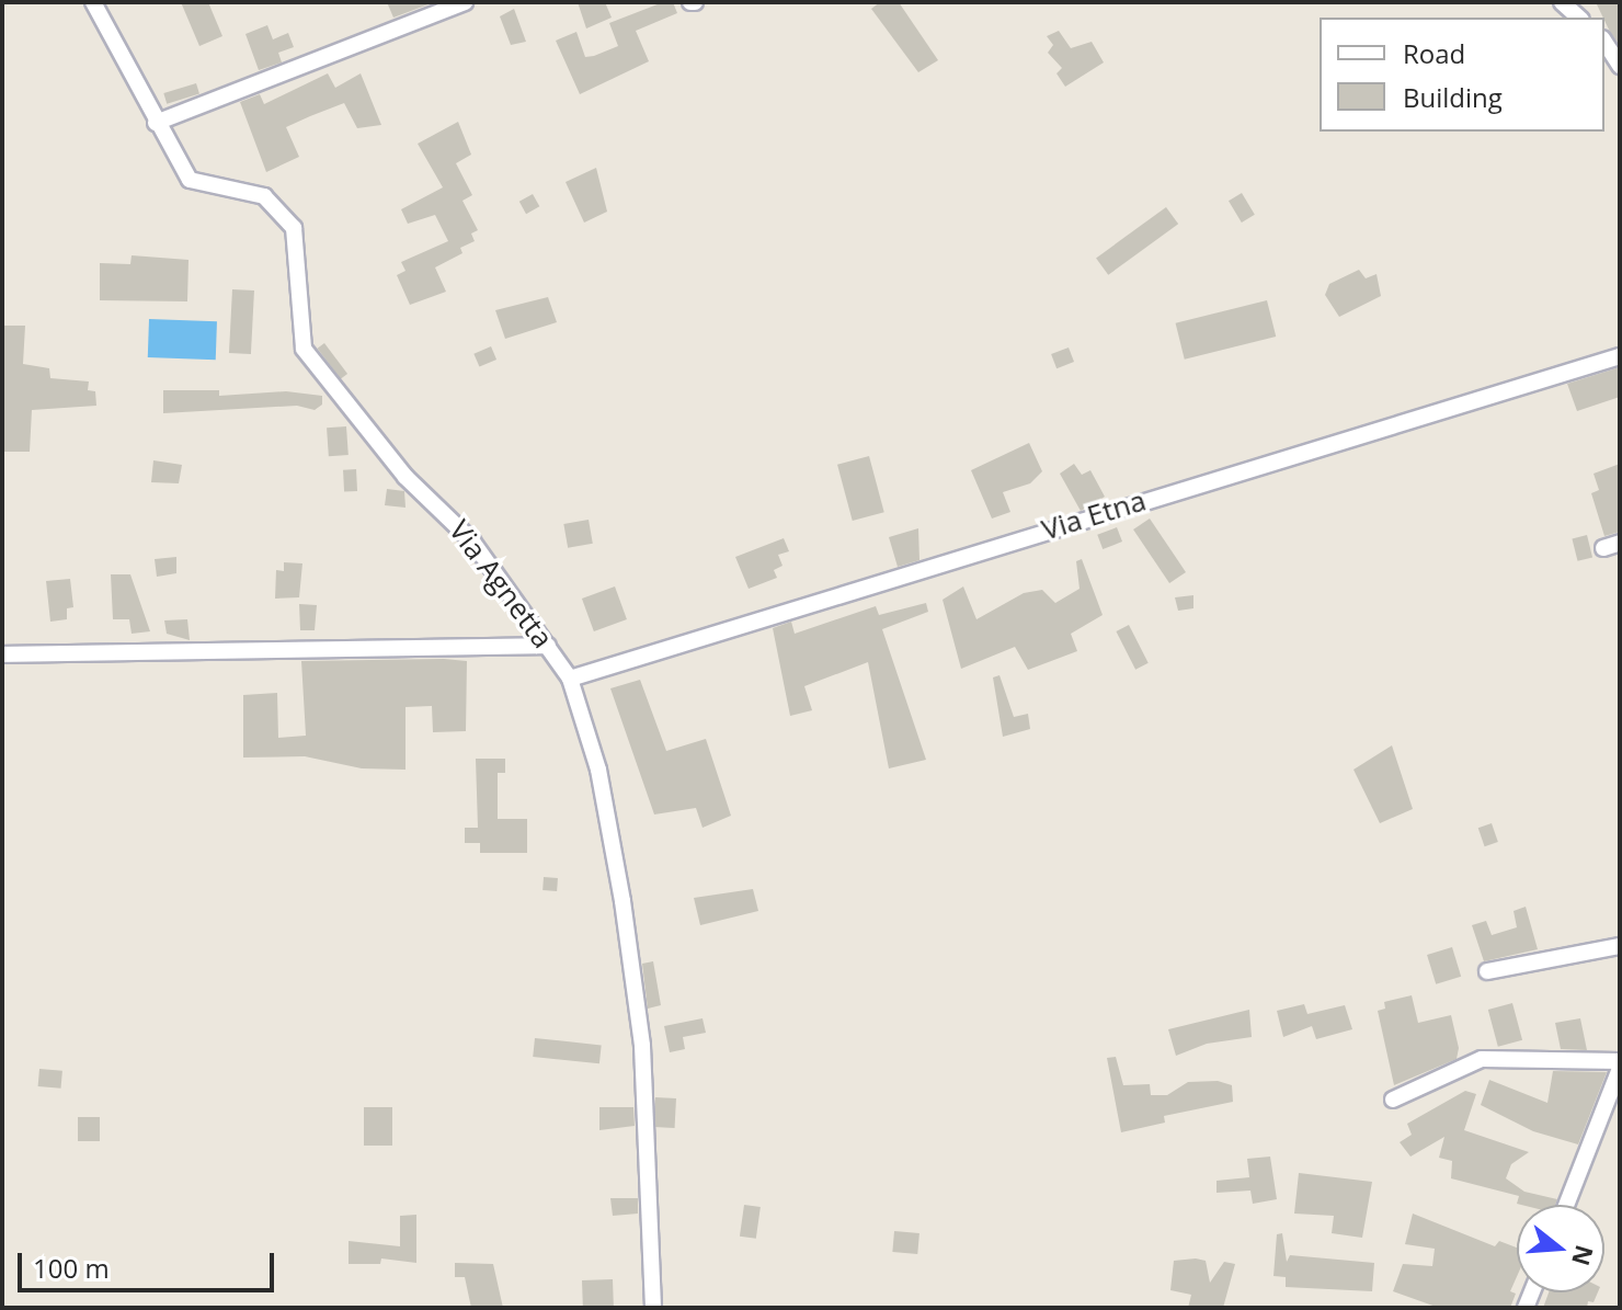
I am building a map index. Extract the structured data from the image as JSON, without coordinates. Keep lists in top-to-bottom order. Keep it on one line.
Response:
{"streets":{"street":["Via Etna","Via Agnetta"]},"crossings":[["Via Etna","Via Agnetta"]],"legend":["Road","Building"],"scale_bar":"100 m","north":"right"}
